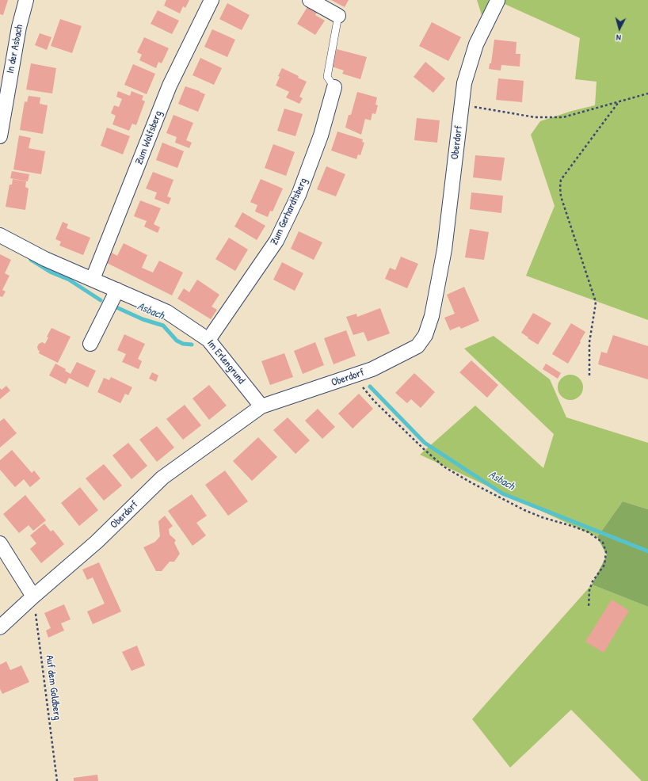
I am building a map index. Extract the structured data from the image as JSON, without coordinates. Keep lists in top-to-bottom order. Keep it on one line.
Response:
{"streets":{"street":["In der Asbach","Zum Wolfsberg","Oberdorf","Zum Gerhardtsberg","Im Erlengrund"],"path":["Auf dem Goldberg"]},"crossings":[["Zum Wolfsberg","Im Erlengrund"],["Oberdorf","Im Erlengrund"],["Oberdorf","Auf dem Goldberg"],["Zum Gerhardtsberg","Im Erlengrund"]],"water":["Asbach"],"north":"bottom"}
